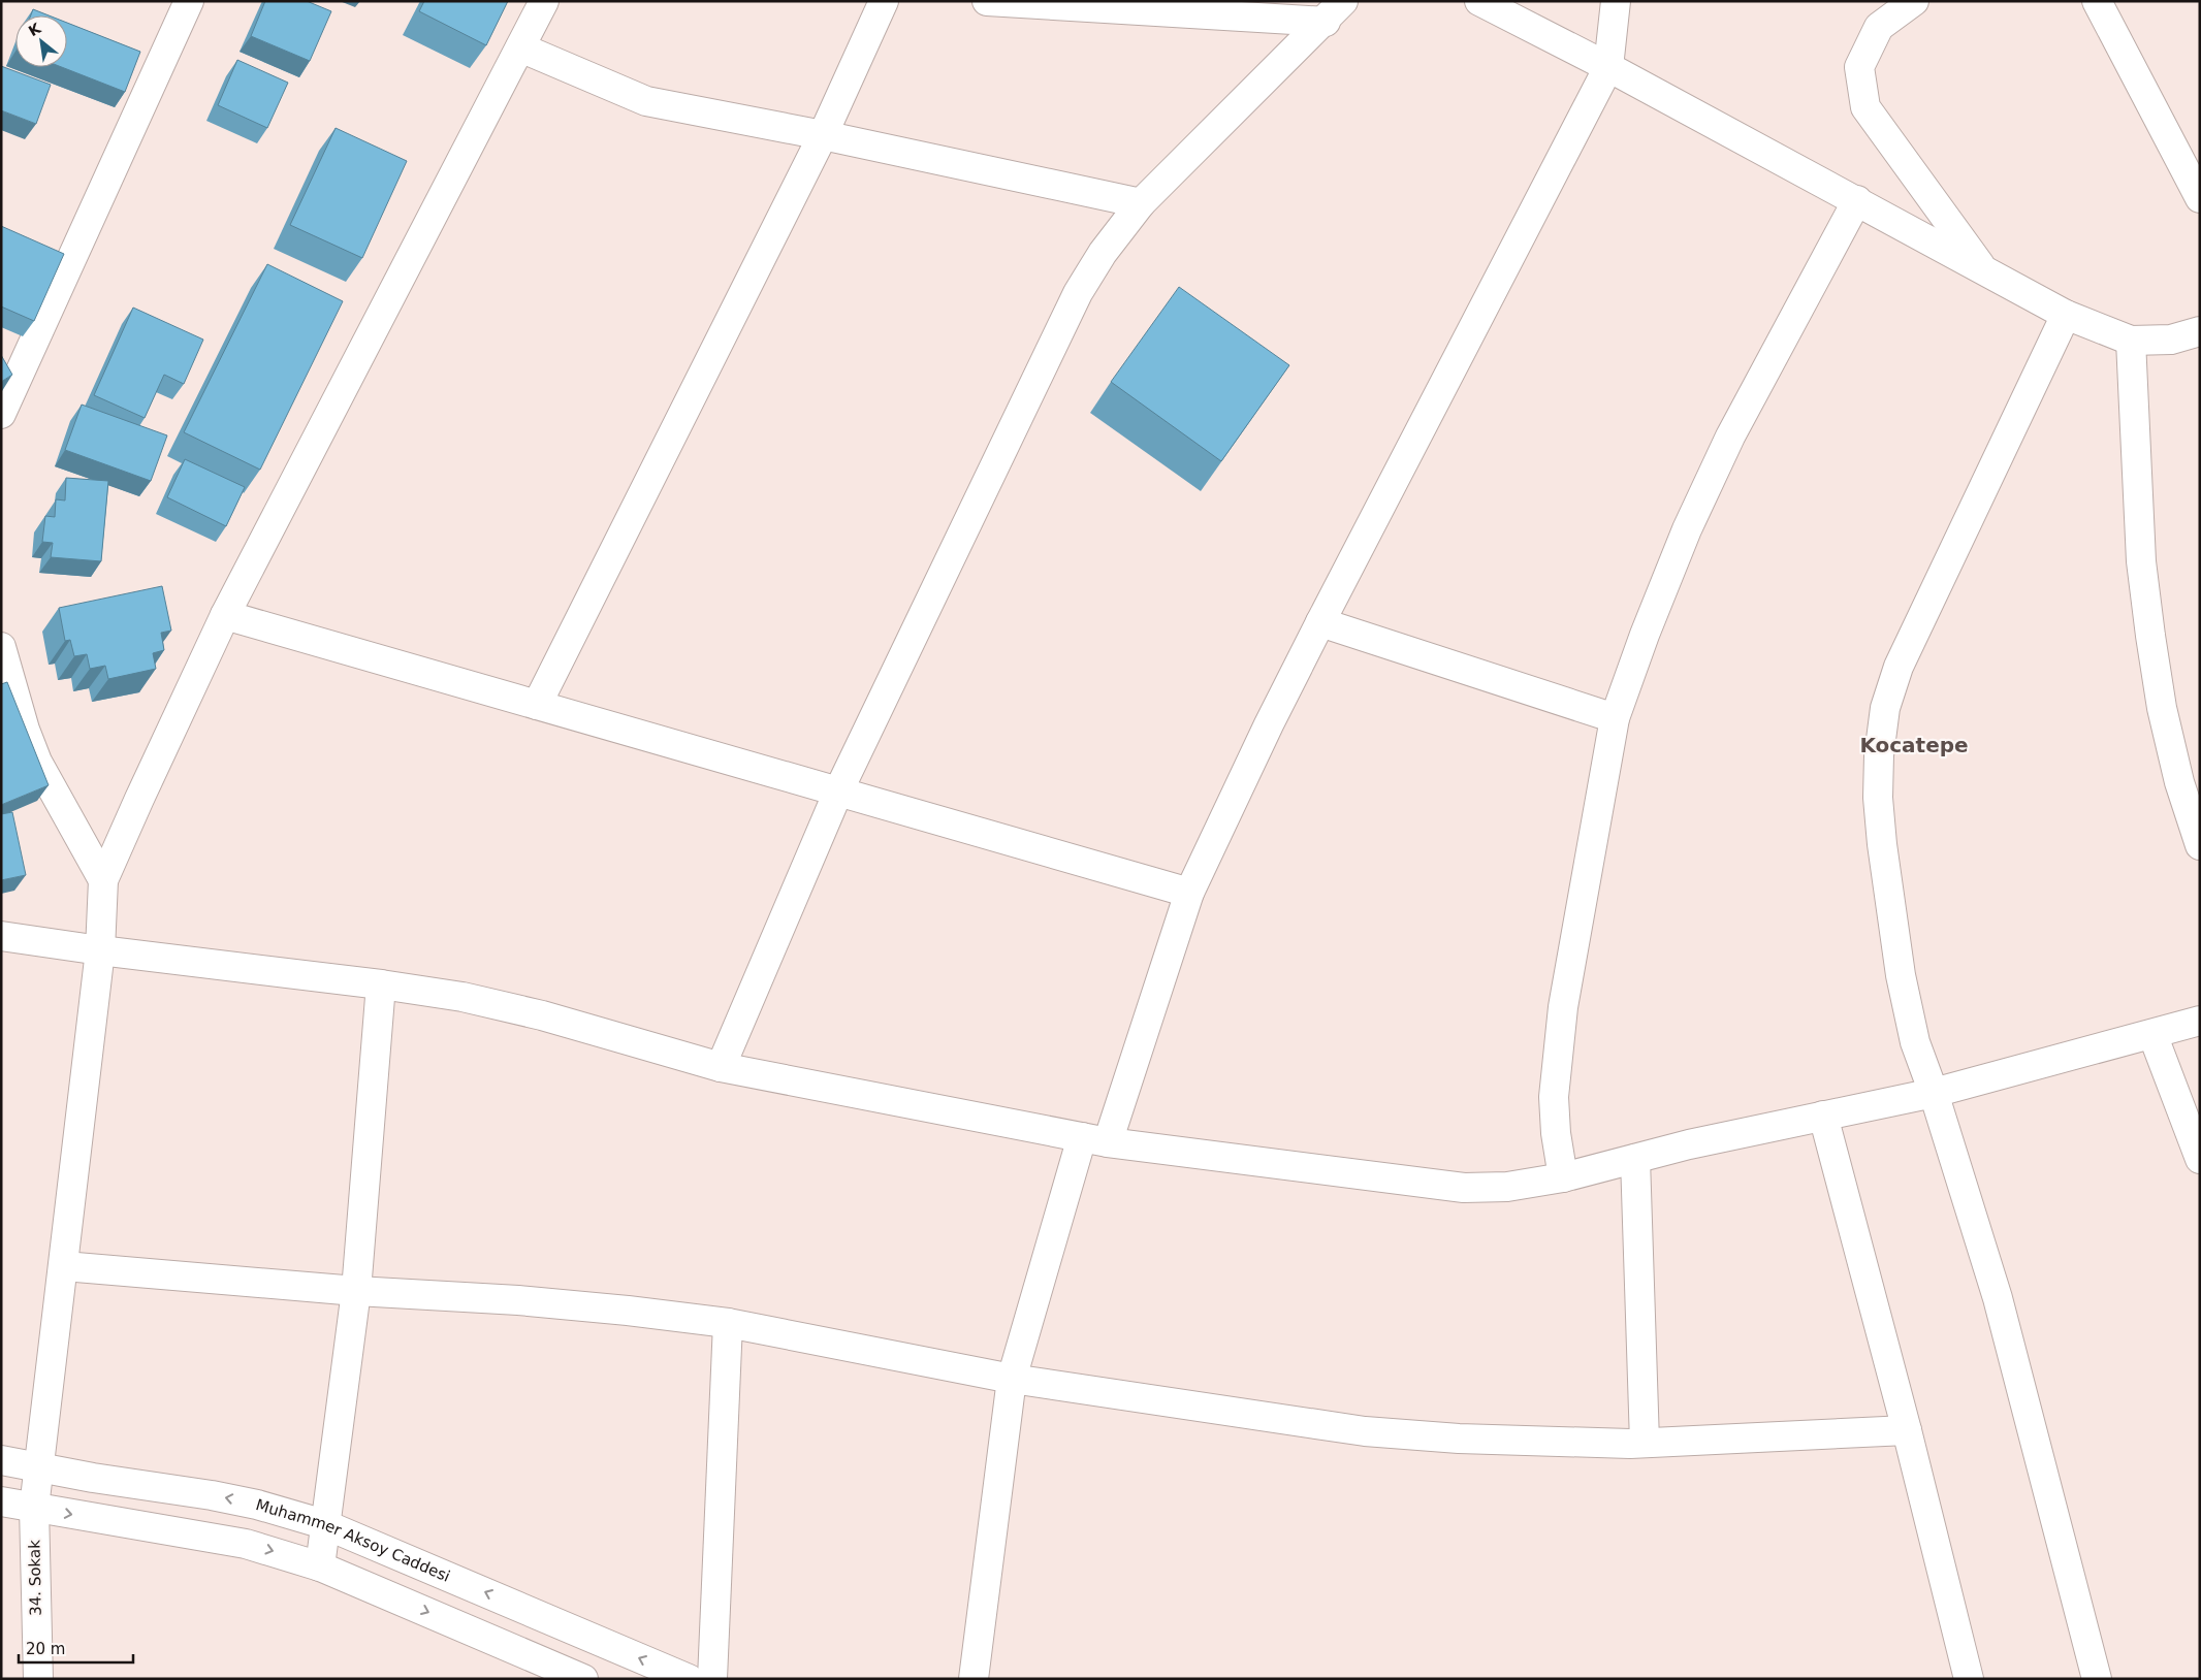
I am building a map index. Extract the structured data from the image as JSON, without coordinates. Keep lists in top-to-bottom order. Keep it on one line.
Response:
{"streets":{"street":["Muhammer Aksoy Caddesi","34. Sokak"]},"crossings":[["Muhammer Aksoy Caddesi","34. Sokak"]],"districts":["Kocatepe"],"scale_bar":"20 m","north":"top left"}
